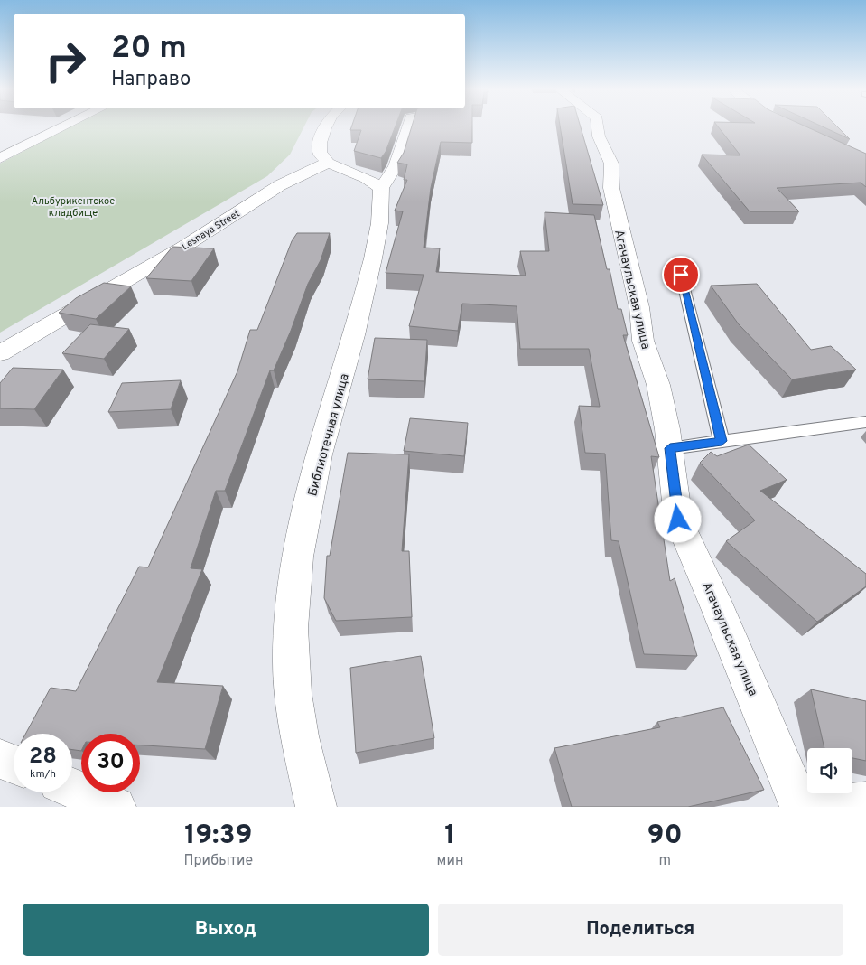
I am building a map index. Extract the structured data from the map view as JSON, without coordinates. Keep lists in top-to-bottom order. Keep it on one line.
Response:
{"streets":{"street":["Lesnaya Street","Агачаульская улица","Библиотечная улица"]},"parks":["Альбурикентское кладбище"],"page":{"turn":["20 m","Направо"],"speed":"28 km/h","limit":"30","eta":["19:39","Прибытие","1","мин","90","m"],"buttons":["Выход","Поделиться"]}}
